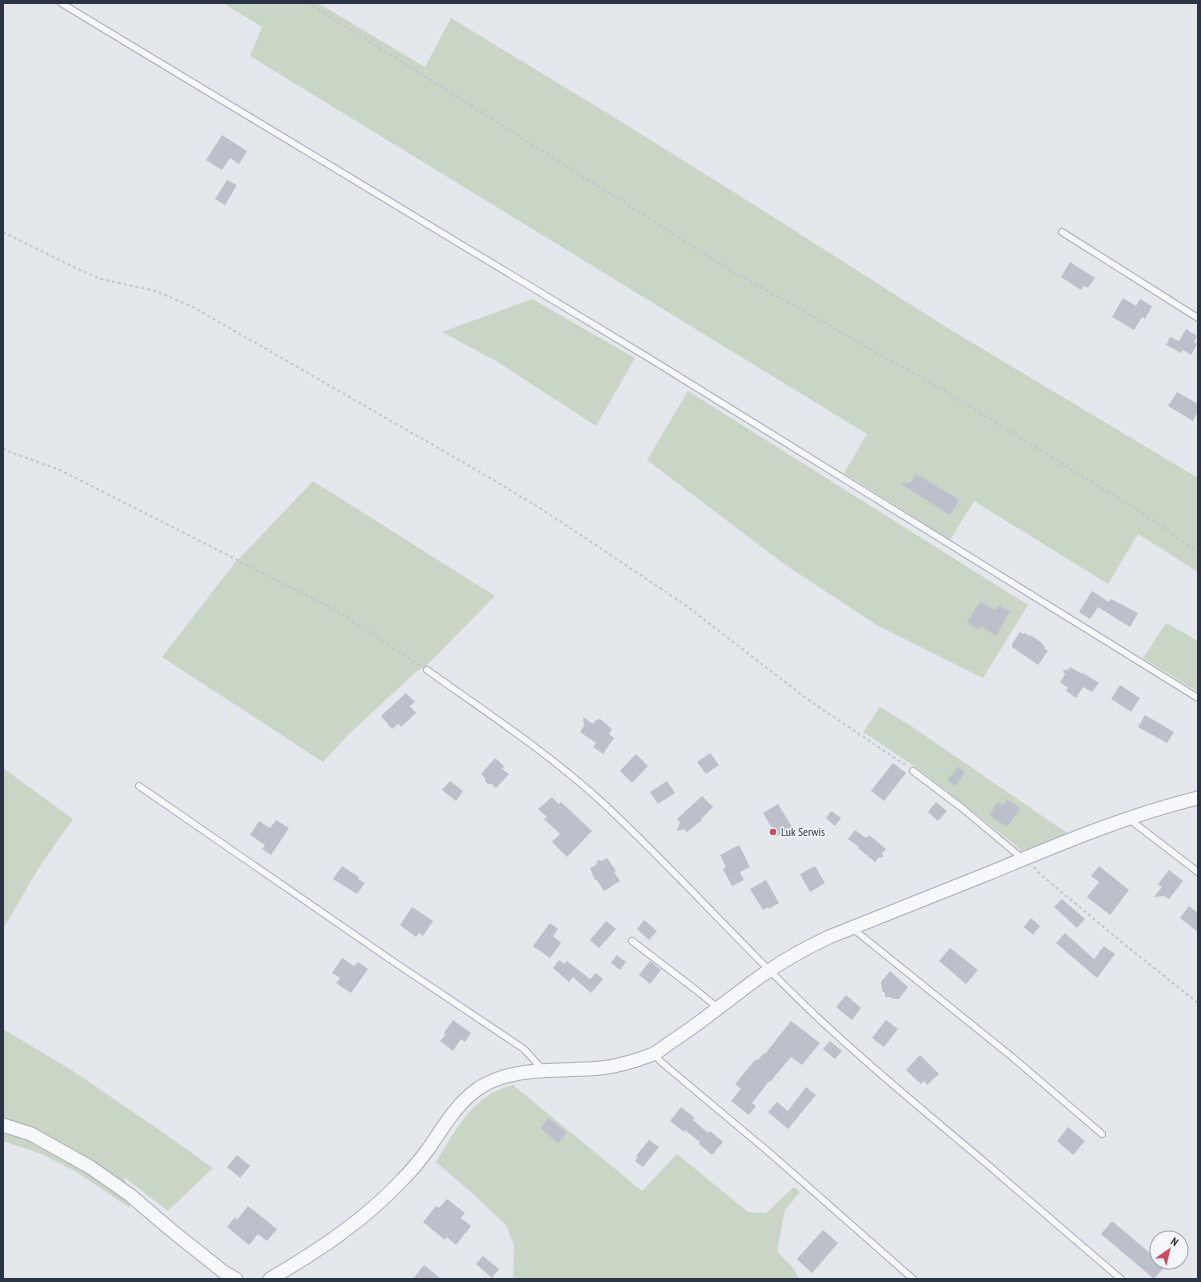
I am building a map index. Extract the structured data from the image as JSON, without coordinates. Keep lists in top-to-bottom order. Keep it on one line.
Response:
{"places":["Luk Serwis"],"north":"top right"}
